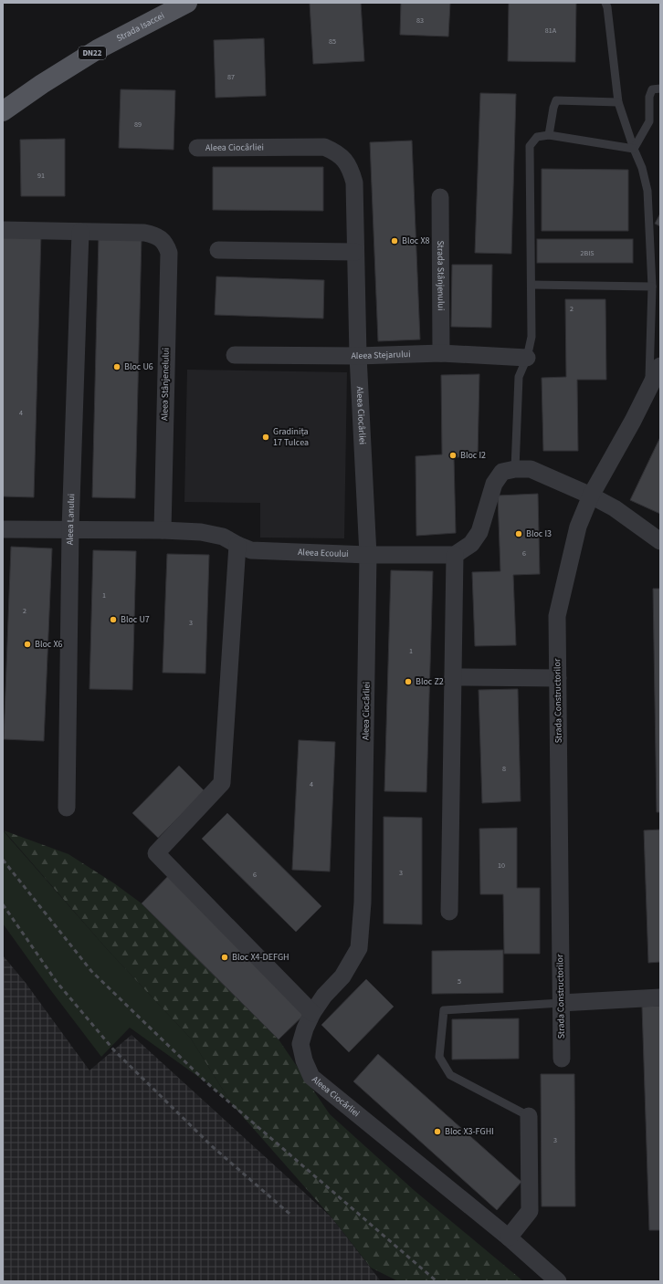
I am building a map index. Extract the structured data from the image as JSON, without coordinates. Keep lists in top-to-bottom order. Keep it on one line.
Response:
{"streets":{"main road":["Strada Isaccei","DN22"],"street":["Aleea Ciocârliei","Strada Stânjenului","Aleea Stejarului","Aleea Stânjenelului","Aleea Lanului","Aleea Ecoului","Strada Constructorilor"]},"crossings":[["Aleea Ciocârliei","Aleea Stejarului"],["Aleea Ciocârliei","Aleea Ecoului"],["Strada Stânjenului","Aleea Stejarului"],["Aleea Stânjenelului","Aleea Lanului"],["Aleea Stânjenelului","Aleea Ecoului"],["Aleea Lanului","Aleea Ecoului"]],"places":["Bloc X8","Bloc U6","Gradinița 17 Tulcea","Bloc I2","Bloc I3","Bloc U7","Bloc X6","Bloc Z2","Bloc X4-DEFGH","Bloc X3-FGHI"],"house_numbers":["83","81A","85","87","89","91","2BIS","2","4","6","1","2","3","1","8","4","10","3","6","5","3"]}
